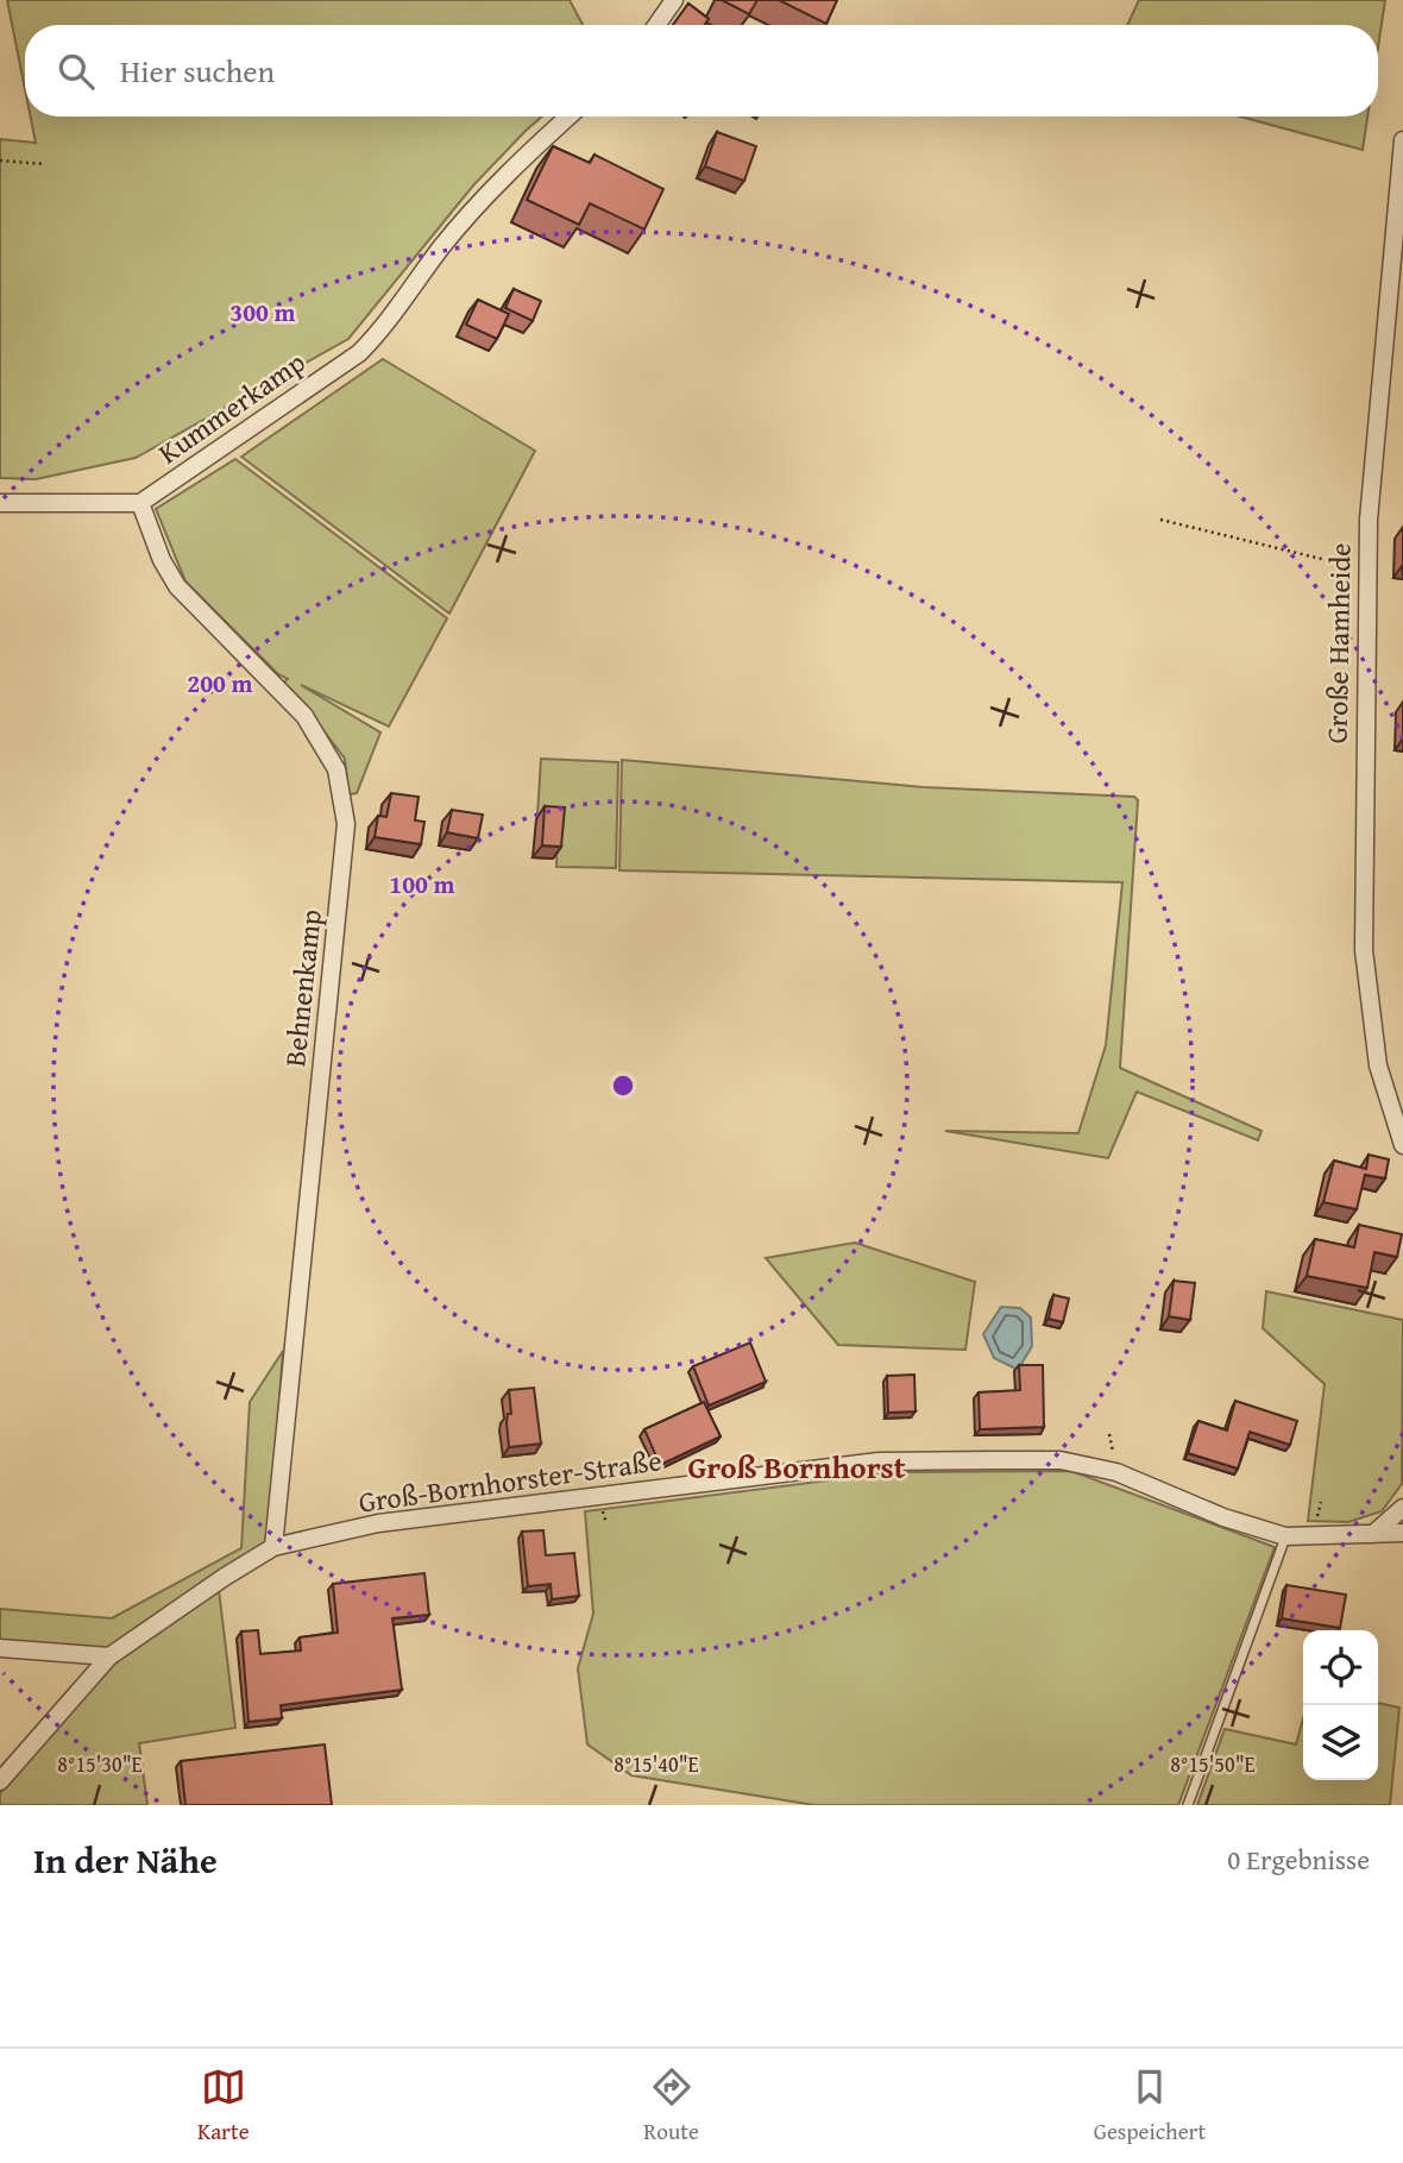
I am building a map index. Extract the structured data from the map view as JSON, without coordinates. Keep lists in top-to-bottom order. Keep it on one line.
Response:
{"streets":{"street":["Kummerkamp","Große Hamheide","Behnenkamp","Groß-Bornhorster-Straße"]},"crossings":[["Kummerkamp","Behnenkamp"],["Behnenkamp","Groß-Bornhorster-Straße"]],"districts":["Groß Bornhorst"],"page":{"search":"Hier suchen","heading":["In der Nähe","0 Ergebnisse"],"nav":["Karte","Route","Gespeichert"]},"coordinates":["8°15'30\"E","8°15'40\"E","8°15'50\"E"],"rings":["300 m","200 m","100 m"]}
